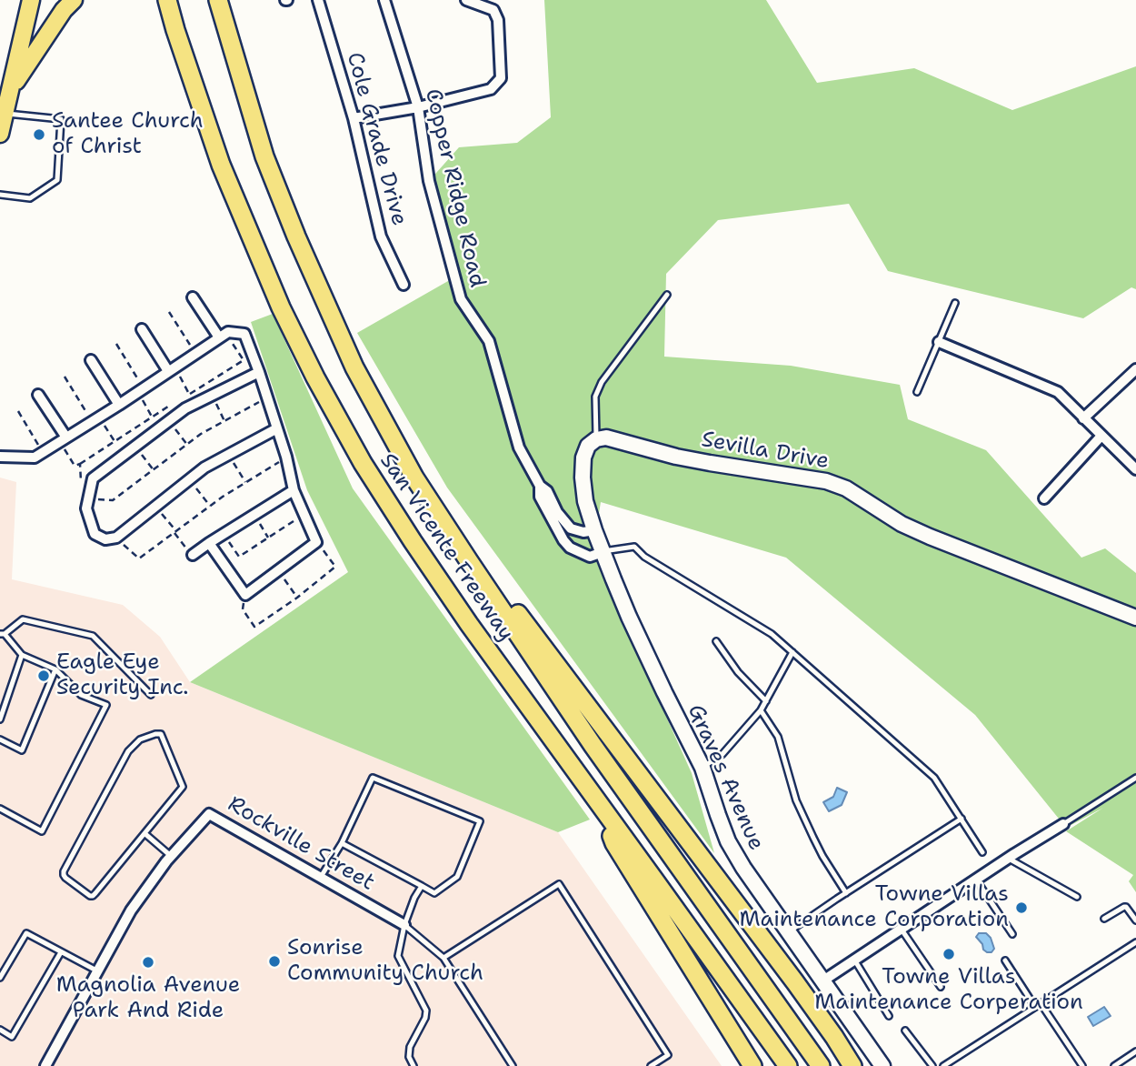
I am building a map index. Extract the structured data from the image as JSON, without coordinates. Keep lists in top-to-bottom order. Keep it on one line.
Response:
{"streets":{"highway":["San Vicente Freeway"],"street":["Cole Grade Drive","Copper Ridge Road","Sevilla Drive","Graves Avenue","Rockville Street"]},"crossings":[["Copper Ridge Road","Graves Avenue"]],"places":["Santee Church of Christ","Eagle Eye Security Inc.","Towne Villas Maintenance Corporation","Towne Villas Maintenance Corperation","Sonrise Community Church","Magnolia Avenue Park And Ride"]}
